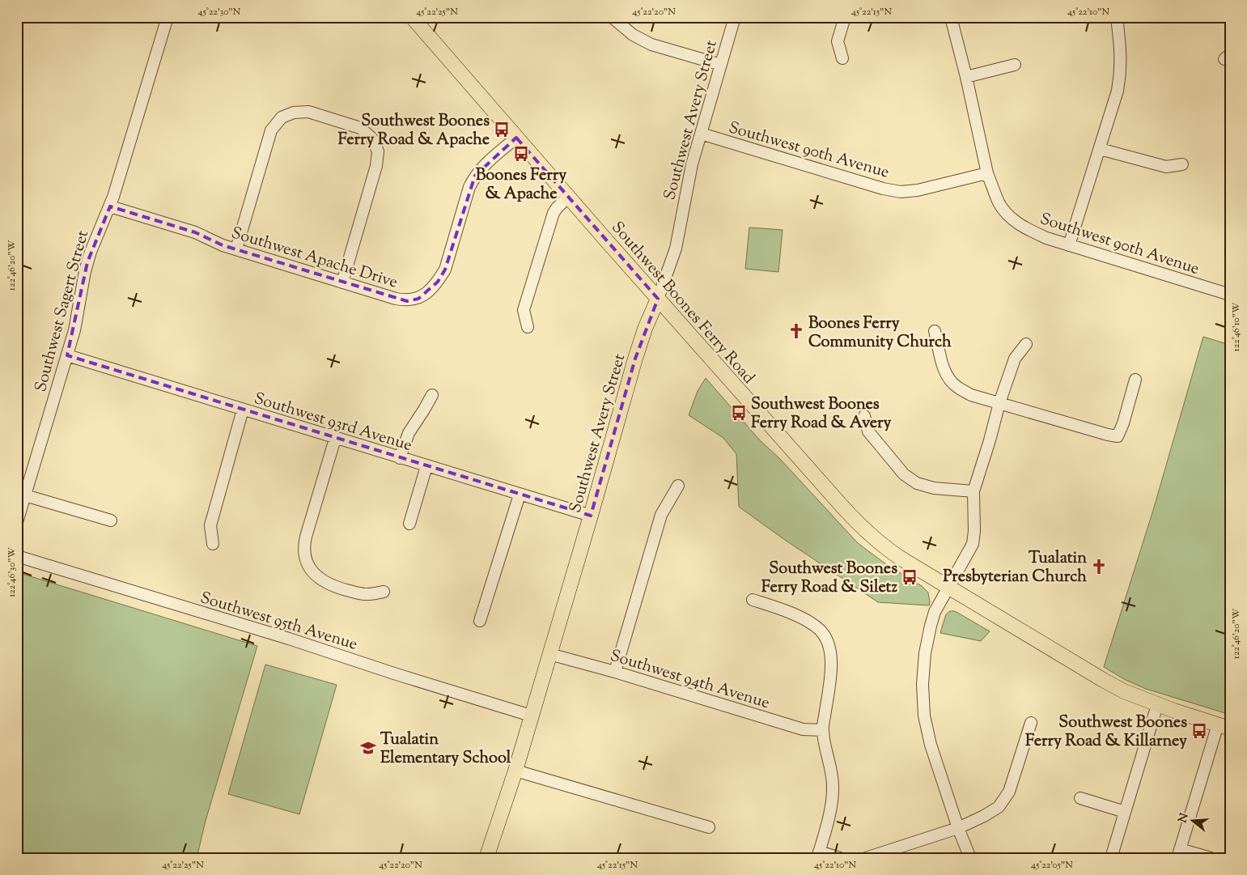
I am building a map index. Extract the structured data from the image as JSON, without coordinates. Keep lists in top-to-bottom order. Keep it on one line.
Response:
{"streets":{"main road":["Southwest Avery Street","Southwest Boones Ferry Road"],"street":["Southwest 90th Avenue","Southwest Apache Drive","Southwest Sagert Street","Southwest 93rd Avenue","Southwest 95th Avenue","Southwest 94th Avenue"]},"crossings":[["Southwest Avery Street","Southwest 90th Avenue"],["Southwest Avery Street","Southwest Boones Ferry Road"],["Southwest Avery Street","Southwest 93rd Avenue"],["Southwest Avery Street","Southwest 95th Avenue"],["Southwest Avery Street","Southwest 94th Avenue"],["Southwest Apache Drive","Southwest Boones Ferry Road"],["Southwest Apache Drive","Southwest Sagert Street"],["Southwest Sagert Street","Southwest 93rd Avenue"]],"places":{"bus stop":["Southwest Boones Ferry Road & Apache","Boones Ferry & Apache","Southwest Boones Ferry Road & Avery","Southwest Boones Ferry Road & Siletz","Southwest Boones Ferry Road & Killarney"],"church":["Boones Ferry Community Church","Tualatin Presbyterian Church"],"school or university":["Tualatin Elementary School"]},"north":"left","coordinates":["45°22'30\"N","45°22'25\"N","45°22'20\"N","45°22'15\"N","45°22'10\"N","122°46'20\"W","122°46'10\"W","122°46'30\"W","45°22'05\"N"]}
